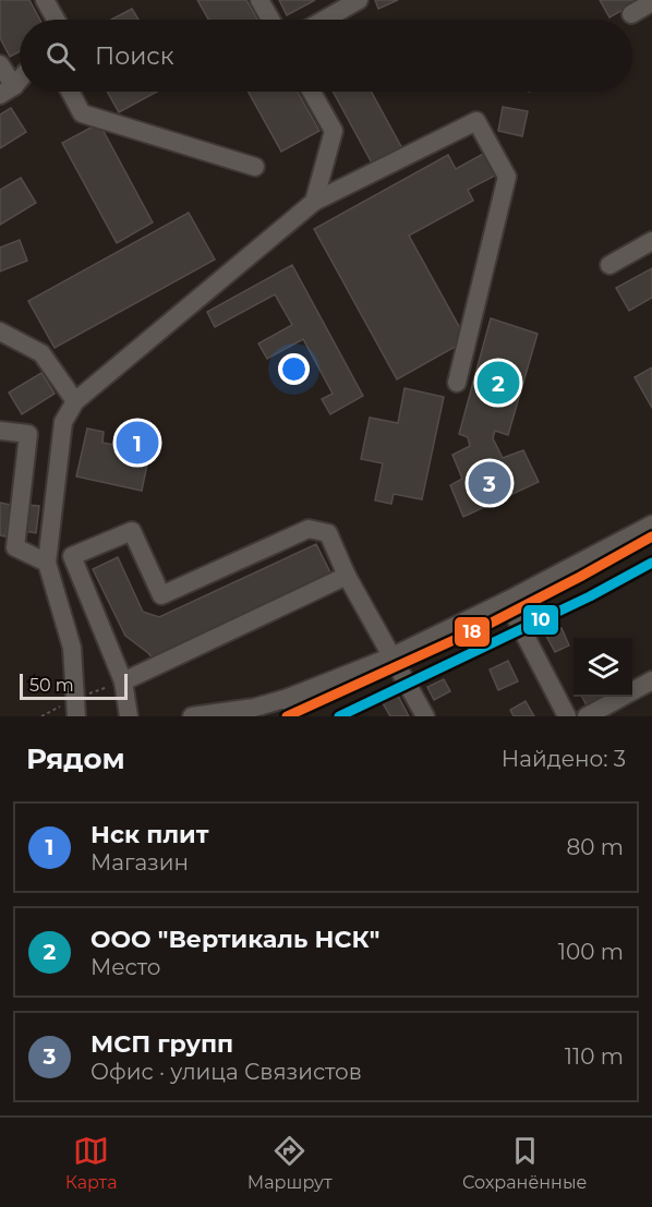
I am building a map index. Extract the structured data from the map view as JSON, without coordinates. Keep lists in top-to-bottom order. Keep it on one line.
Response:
{"lines":["transit line 18","transit line 10"],"scale_bar":"50 m","page":{"search":"Поиск","pins":["2","1","3"],"scale":"50 m","heading":["Рядом","Найдено: 3"],"list":[{"mark":"1","name":"Нск плит","note":"Магазин","value":"80 m"},{"mark":"2","name":"ООО \"Вертикаль НСК\"","note":"Место","value":"100 m"},{"mark":"3","name":"МСП групп","note":"Офис · улица Связистов","value":"110 m"}],"nav":["Карта","Маршрут","Сохранённые"]}}
